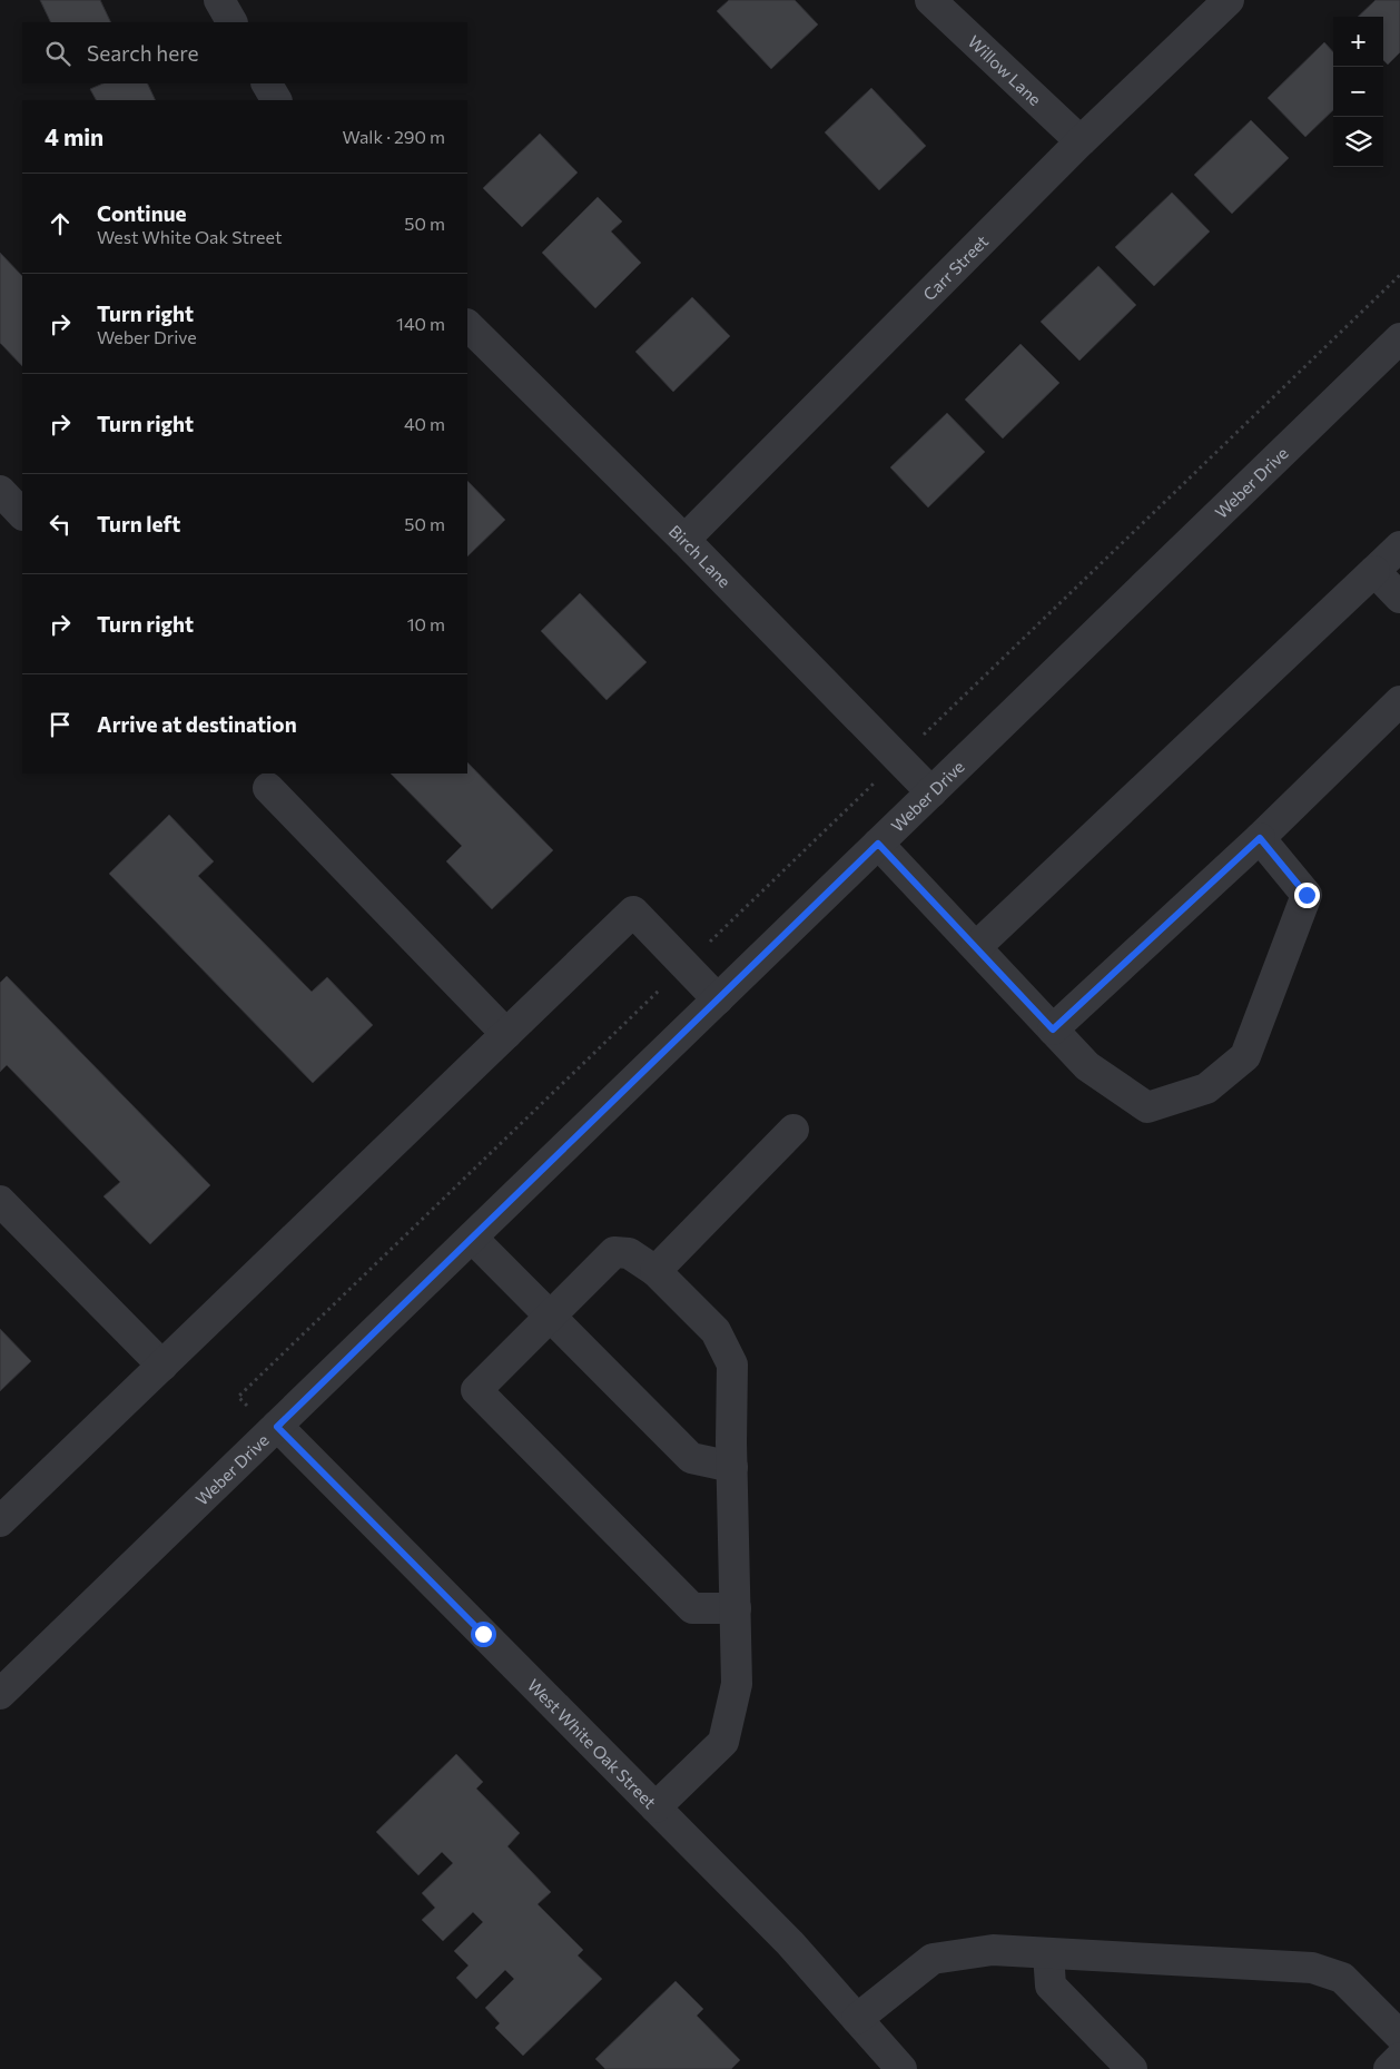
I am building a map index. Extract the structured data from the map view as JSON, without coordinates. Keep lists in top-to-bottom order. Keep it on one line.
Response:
{"streets":{"street":["Willow Lane","Carr Street","Weber Drive","Birch Lane","West White Oak Street"]},"crossings":[["Willow Lane","Carr Street"],["Carr Street","Birch Lane"],["Weber Drive","Birch Lane"],["Weber Drive","West White Oak Street"]],"page":{"map_buttons":["+","−"],"search":"Search here","heading":["4 min","Walk · 290 m"],"list":[["Continue","West White Oak Street","50 m"],["Turn right","Weber Drive","140 m"],["Turn right","40 m"],["Turn left","50 m"],["Turn right","10 m"],"Arrive at destination"]}}
